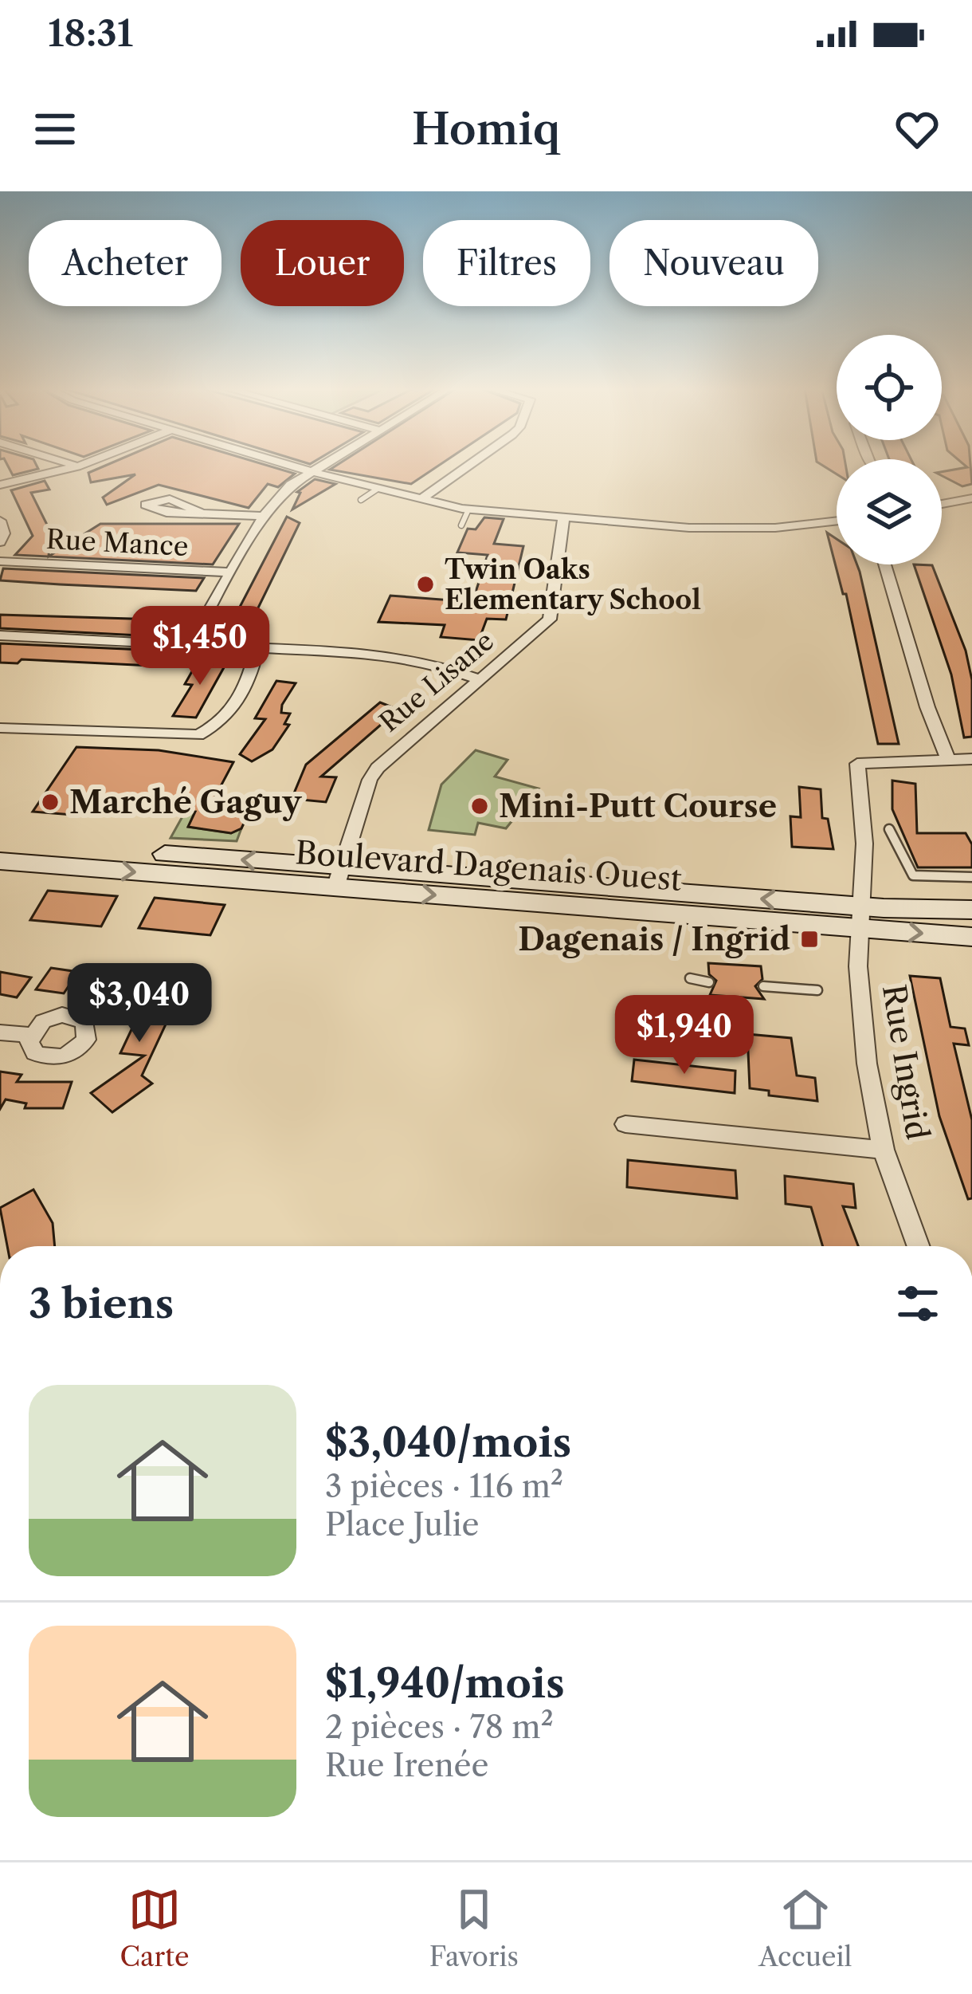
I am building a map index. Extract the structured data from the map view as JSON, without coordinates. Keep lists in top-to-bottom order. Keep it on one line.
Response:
{"streets":{"main road":["Boulevard Dagenais Ouest"],"street":["Rue Mance","Rue Lisane","Rue Ingrid"]},"crossings":[["Rue Lisane","Boulevard Dagenais Ouest"],["Boulevard Dagenais Ouest","Rue Ingrid"]],"places":{"other":["Twin Oaks Elementary School","Marché Gaguy","Mini-Putt Course"],"transit":["Dagenais / Ingrid"]},"page":{"status":"18:31","header":"Homiq","chip":["Acheter","Louer","Filtres","Nouveau"],"price":["$1,450","$3,040","$1,940"],"heading":"3 biens","list":[{"name":"$3,040/mois","note":"3 pièces · 116 m² · Place Julie"},{"name":"$1,940/mois","note":"2 pièces · 78 m² · Rue Irenée"}],"tabs":["Carte","Favoris","Accueil"]}}
